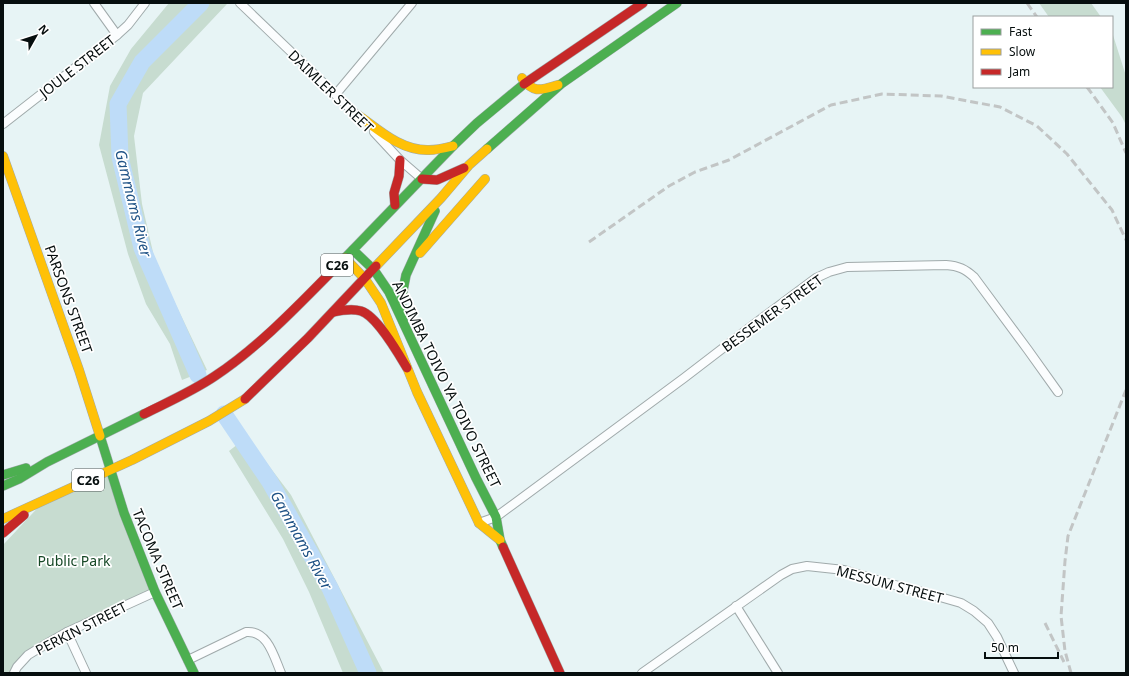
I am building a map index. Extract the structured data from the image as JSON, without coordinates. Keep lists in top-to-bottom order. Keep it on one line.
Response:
{"streets":{"main road":["C26","PARSONS STREET","ANDIMBA TOIVO YA TOIVO STREET","TACOMA STREET"],"street":["JOULE STREET","DAIMLER STREET","BESSEMER STREET","MESSUM STREET","PERKIN STREET"]},"crossings":[["DAIMLER STREET","C26"],["C26","PARSONS STREET"],["C26","ANDIMBA TOIVO YA TOIVO STREET"],["C26","TACOMA STREET"],["PARSONS STREET","TACOMA STREET"],["BESSEMER STREET","ANDIMBA TOIVO YA TOIVO STREET"],["TACOMA STREET","PERKIN STREET"]],"water":["Gammams River"],"parks":["Public Park"],"legend":["Fast","Slow","Jam"],"scale_bar":"50 m","north":"top right"}
